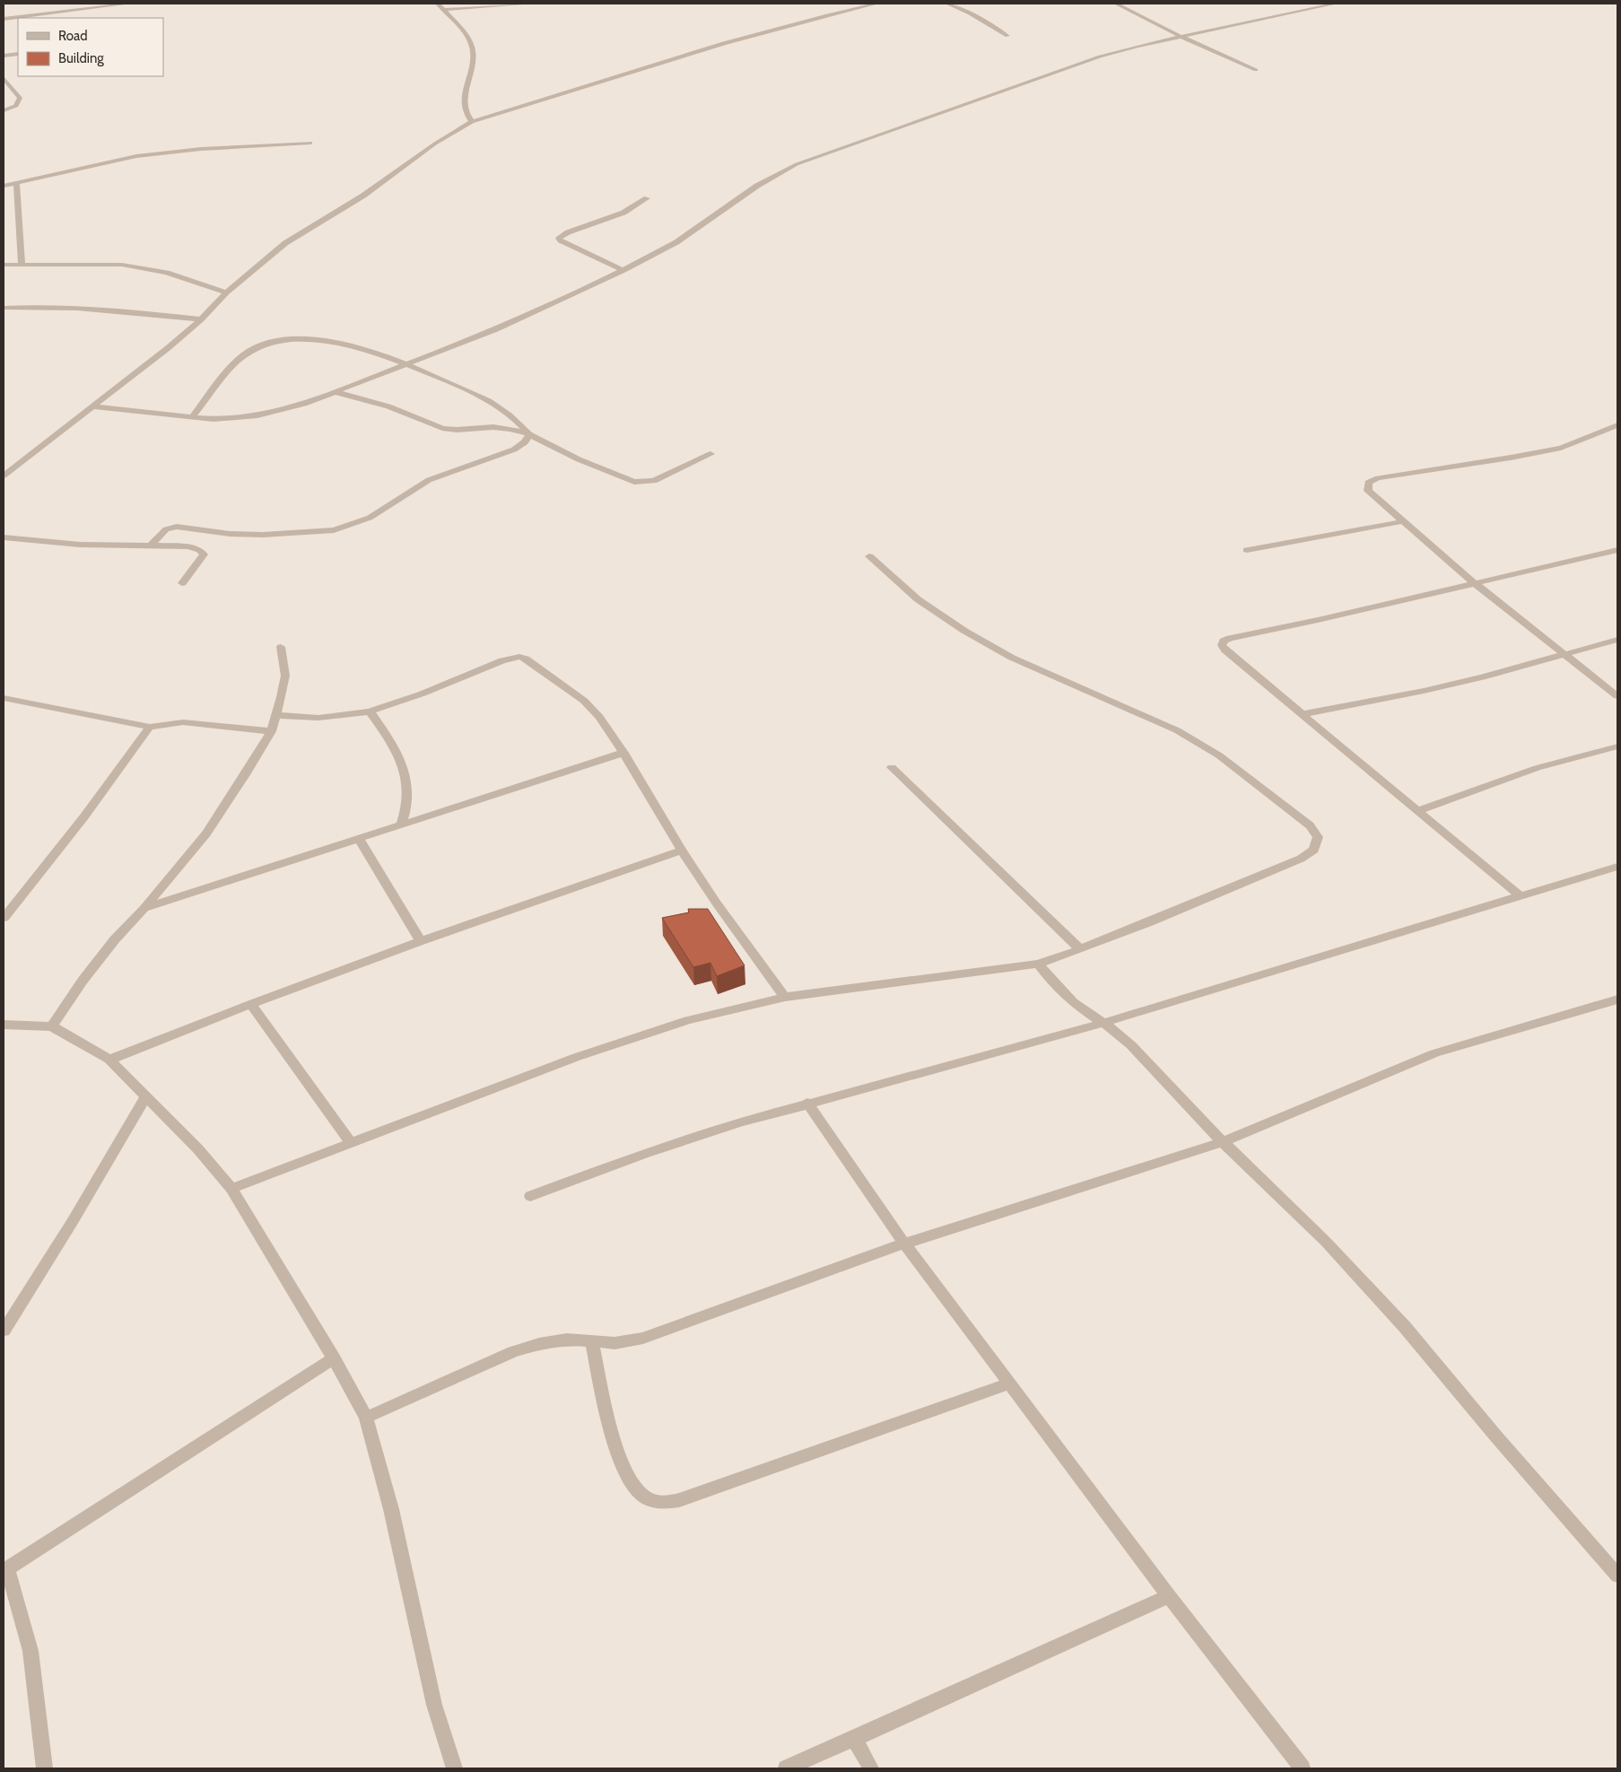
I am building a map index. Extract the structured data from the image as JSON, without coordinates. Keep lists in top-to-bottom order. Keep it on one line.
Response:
{"legend":["Road","Building"]}
